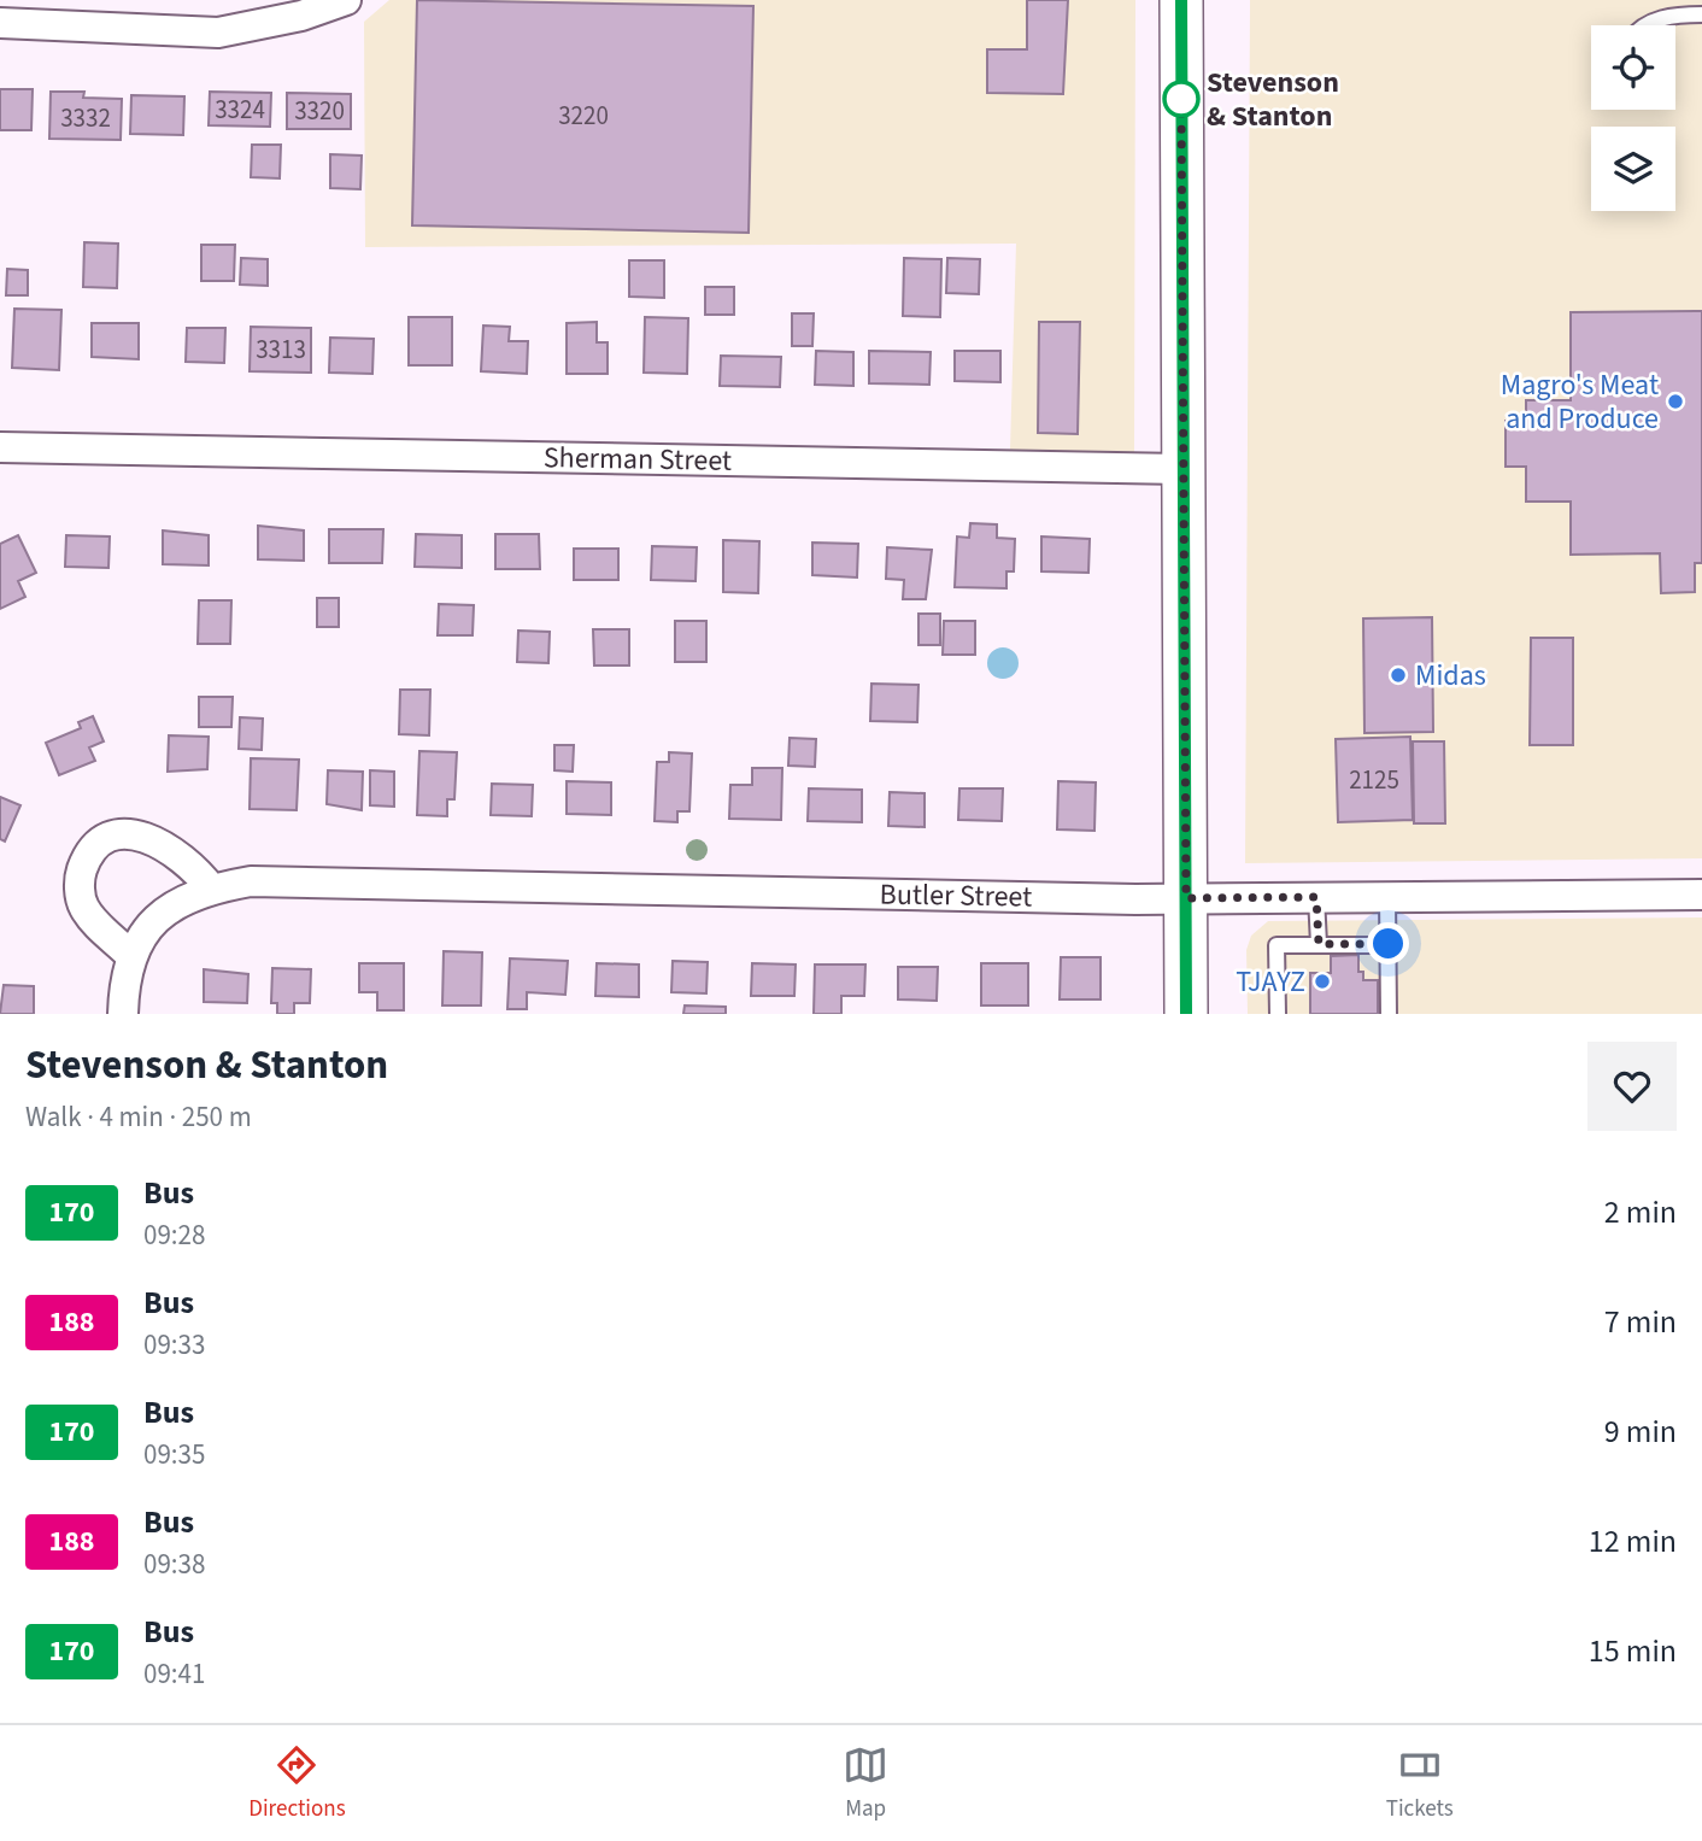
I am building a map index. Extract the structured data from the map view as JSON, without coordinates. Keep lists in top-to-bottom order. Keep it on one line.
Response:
{"streets":{"street":["Sherman Street","Butler Street"]},"places":["Stevenson & Stanton","Magro's Meat and Produce","Midas","TJAYZ"],"lines":["bus line 170"],"house_numbers":["3324","3320","3220","3332","3313","2125"],"page":{"heading":["Stevenson & Stanton","Walk · 4 min · 250 m"],"list":[{"mark":"170","name":"Bus","note":"09:28","value":"2 min"},{"mark":"188","name":"Bus","note":"09:33","value":"7 min"},{"mark":"170","name":"Bus","note":"09:35","value":"9 min"},{"mark":"188","name":"Bus","note":"09:38","value":"12 min"},{"mark":"170","name":"Bus","note":"09:41","value":"15 min"}],"tabs":["Directions","Map","Tickets"]}}
